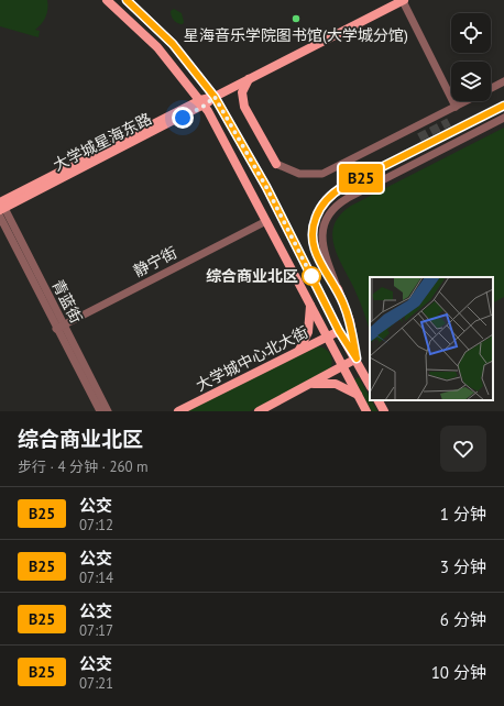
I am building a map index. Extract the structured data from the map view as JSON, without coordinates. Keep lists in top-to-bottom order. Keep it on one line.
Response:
{"streets":{"main road":["大学城星海东路","大学城中心北大街"],"street":["静宁街","青蓝街"]},"crossings":[["大学城星海东路","青蓝街"],["静宁街","青蓝街"]],"places":["星海音乐学院图书馆(大学城分馆)","综合商业北区"],"lines":["bus line B25"],"page":{"on_map":"B25","heading":["综合商业北区","步行 · 4 分钟 · 260 m"],"list":[{"mark":"B25","name":"公交","note":"07:12","value":"1 分钟"},{"mark":"B25","name":"公交","note":"07:14","value":"3 分钟"},{"mark":"B25","name":"公交","note":"07:17","value":"6 分钟"},{"mark":"B25","name":"公交","note":"07:21","value":"10 分钟"}]}}
